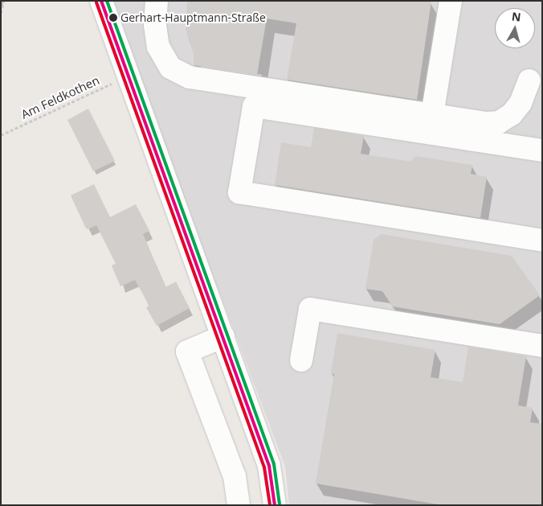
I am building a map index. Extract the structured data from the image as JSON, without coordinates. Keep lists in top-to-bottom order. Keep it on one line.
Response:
{"streets":{"path":["Am Feldkothen"]},"places":["Gerhart-Hauptmann-Straße"],"north":"top"}
